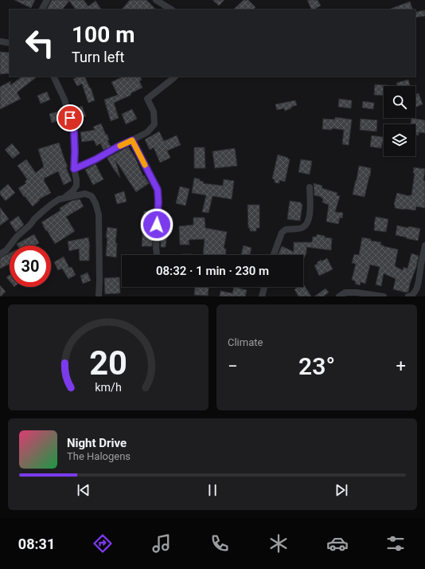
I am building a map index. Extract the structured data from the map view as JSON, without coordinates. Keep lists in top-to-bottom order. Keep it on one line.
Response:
{"page":{"turn":["100 m","Turn left"],"limit":"30","trip":"08:32 · 1 min · 230 m","tile":"Climate","heat":["−","23°","+"],"song":["Night Drive","The Halogens"],"tabs":"08:31","gauge":["20","km/h"]}}
